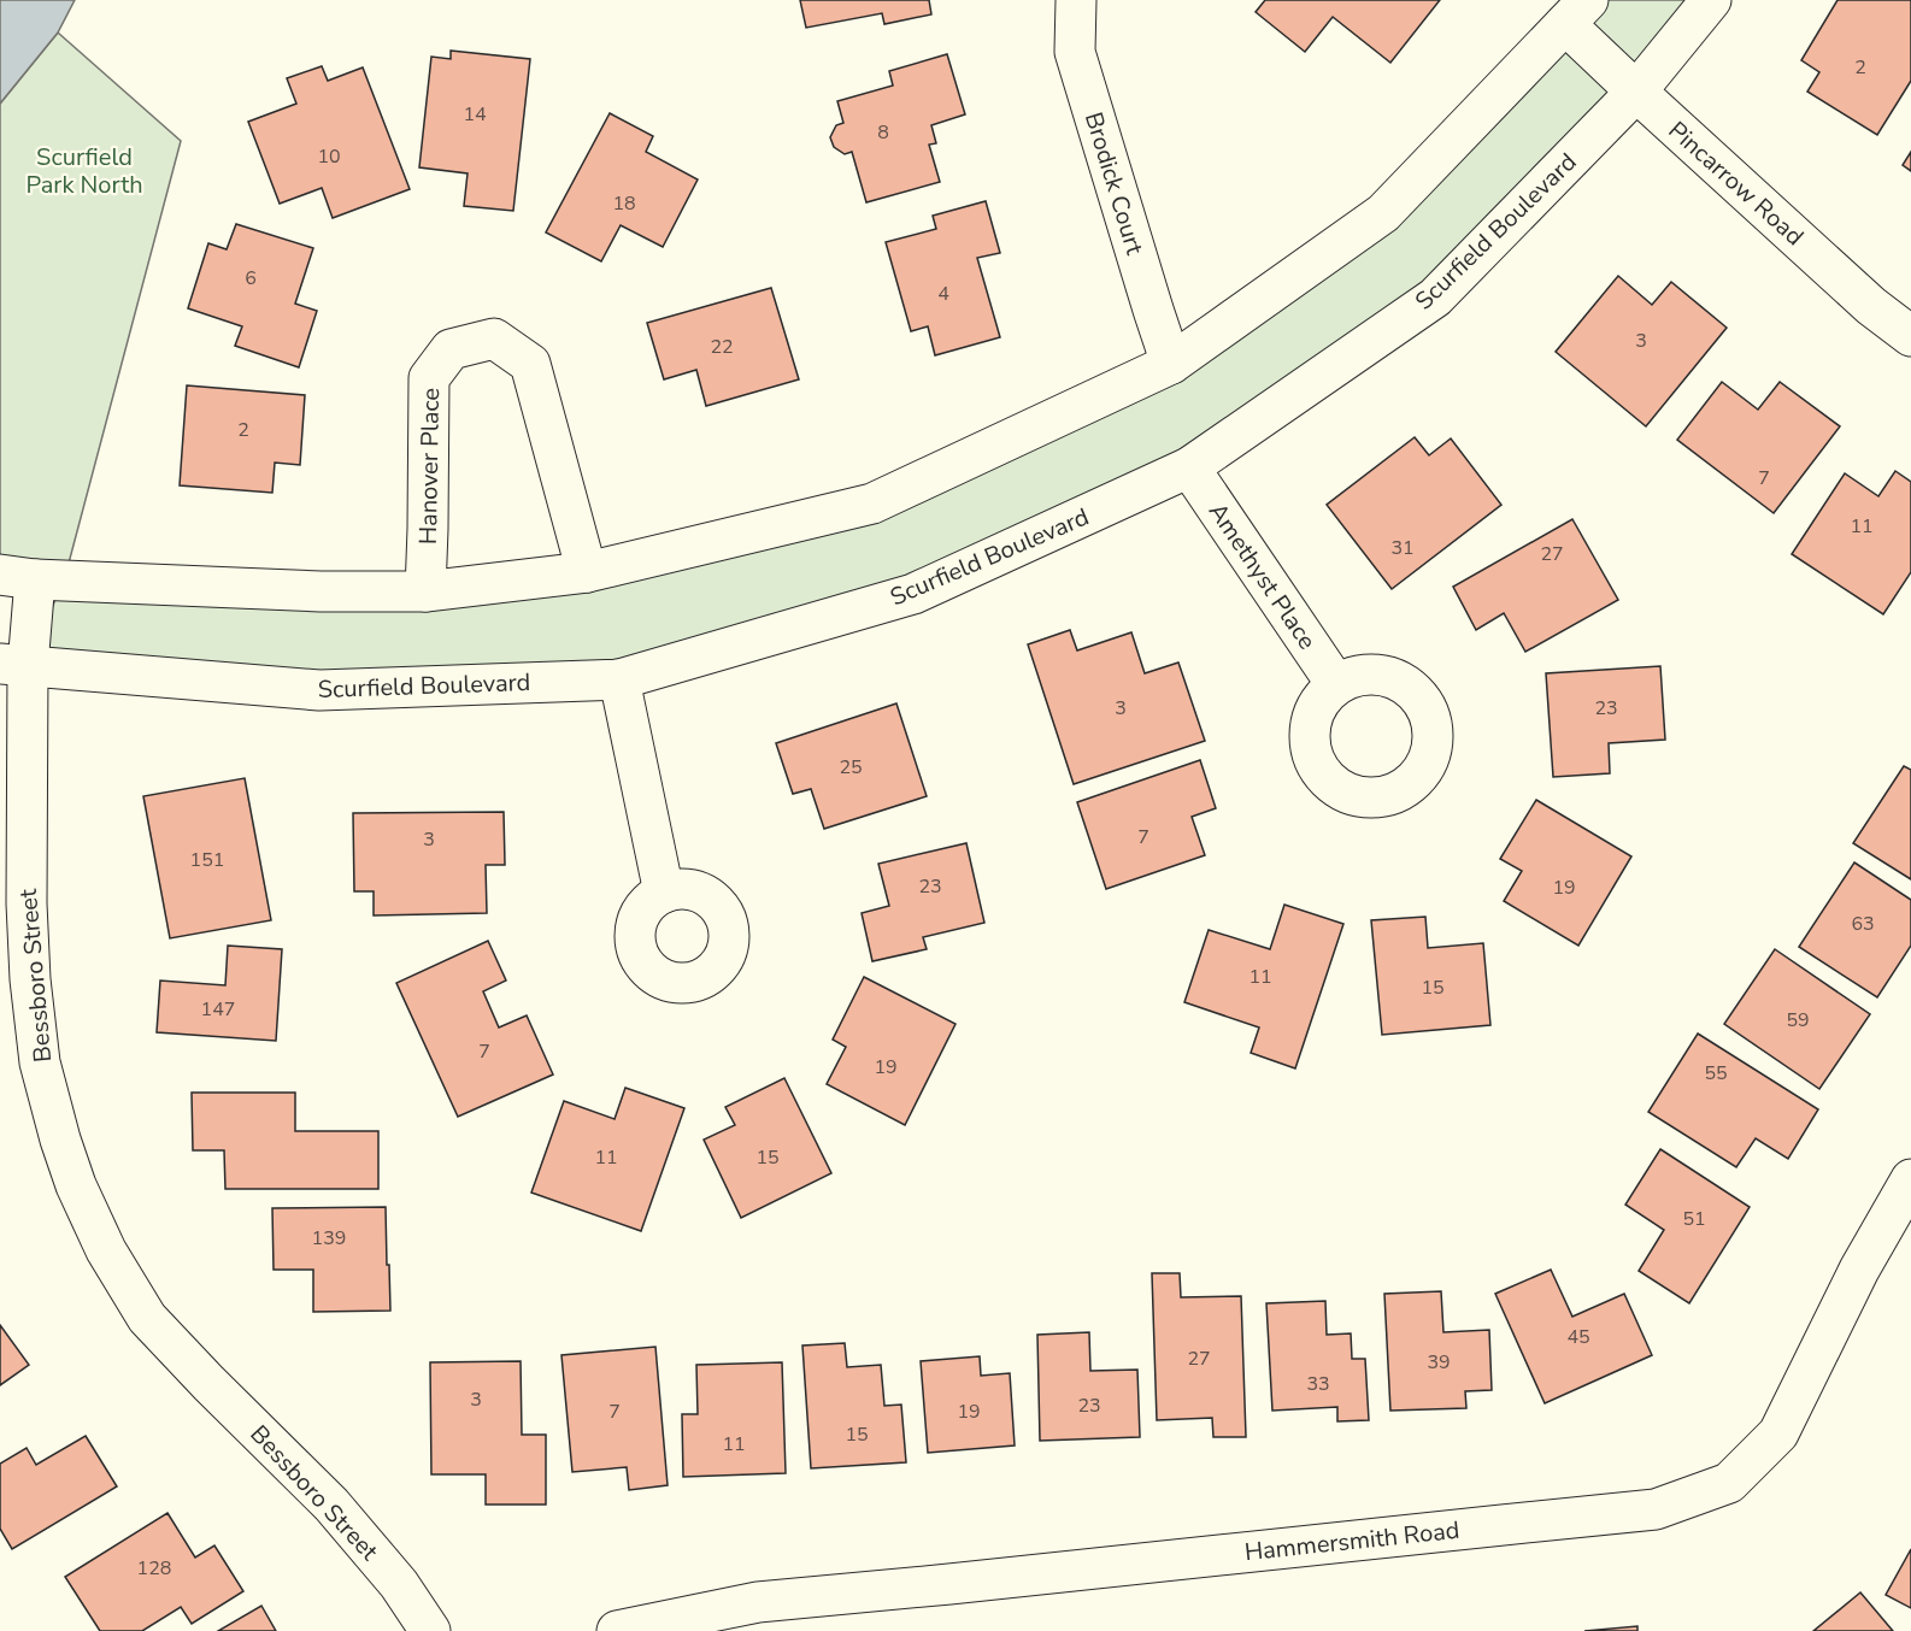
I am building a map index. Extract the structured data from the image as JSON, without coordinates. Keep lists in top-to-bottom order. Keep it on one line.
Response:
{"streets":{"street":["Brodick Court","Pincarrow Road","Scurfield Boulevard","Hanover Place","Amethyst Place","Bessboro Street","Hammersmith Road"]},"crossings":[["Pincarrow Road","Scurfield Boulevard"],["Scurfield Boulevard","Amethyst Place"],["Scurfield Boulevard","Bessboro Street"]],"parks":["Scurfield Park North"],"house_numbers":["2","14","8","10","18","6","4","3","22","2","7","11","31","27","3","23","25","7","3","151","23","19","63","11","15","147","59","7","19","55","11","15","51","139","45","27","39","33","3","23","7","19","15","11","128"]}
